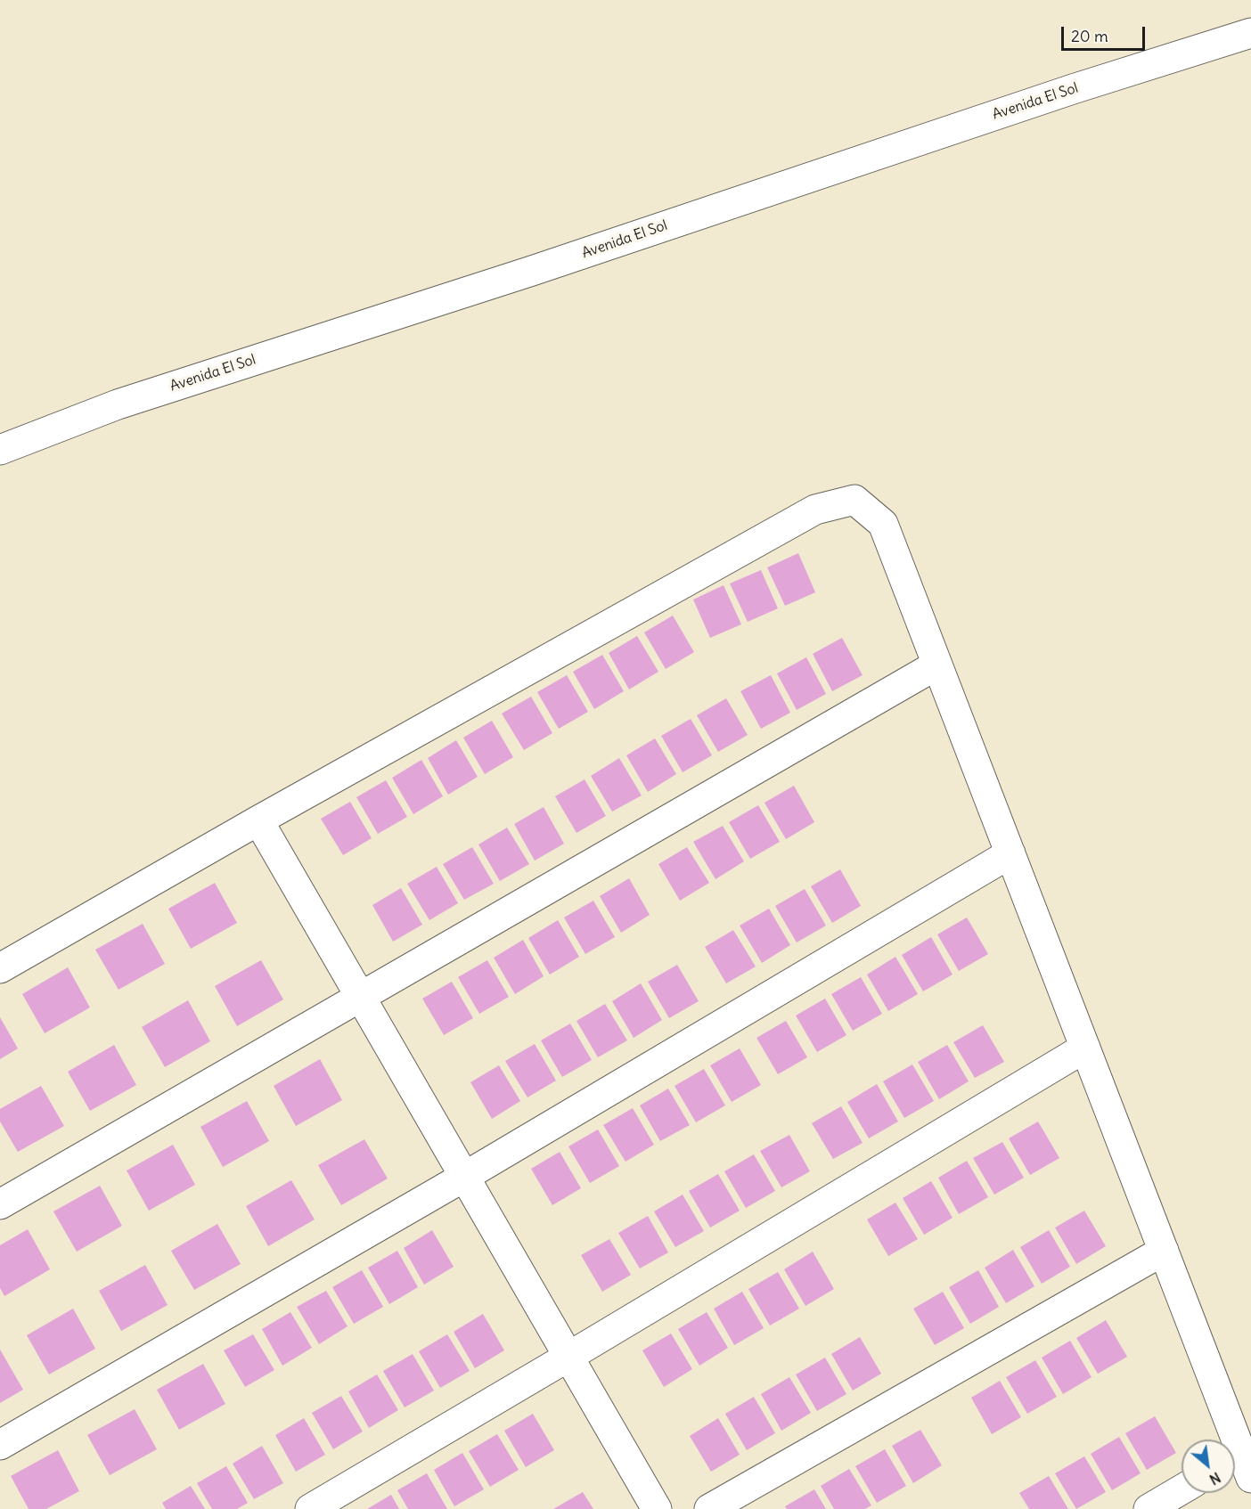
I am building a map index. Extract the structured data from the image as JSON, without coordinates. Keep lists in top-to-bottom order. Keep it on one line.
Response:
{"streets":{"street":["Avenida El Sol"]},"scale_bar":"20 m","north":"bottom right"}
